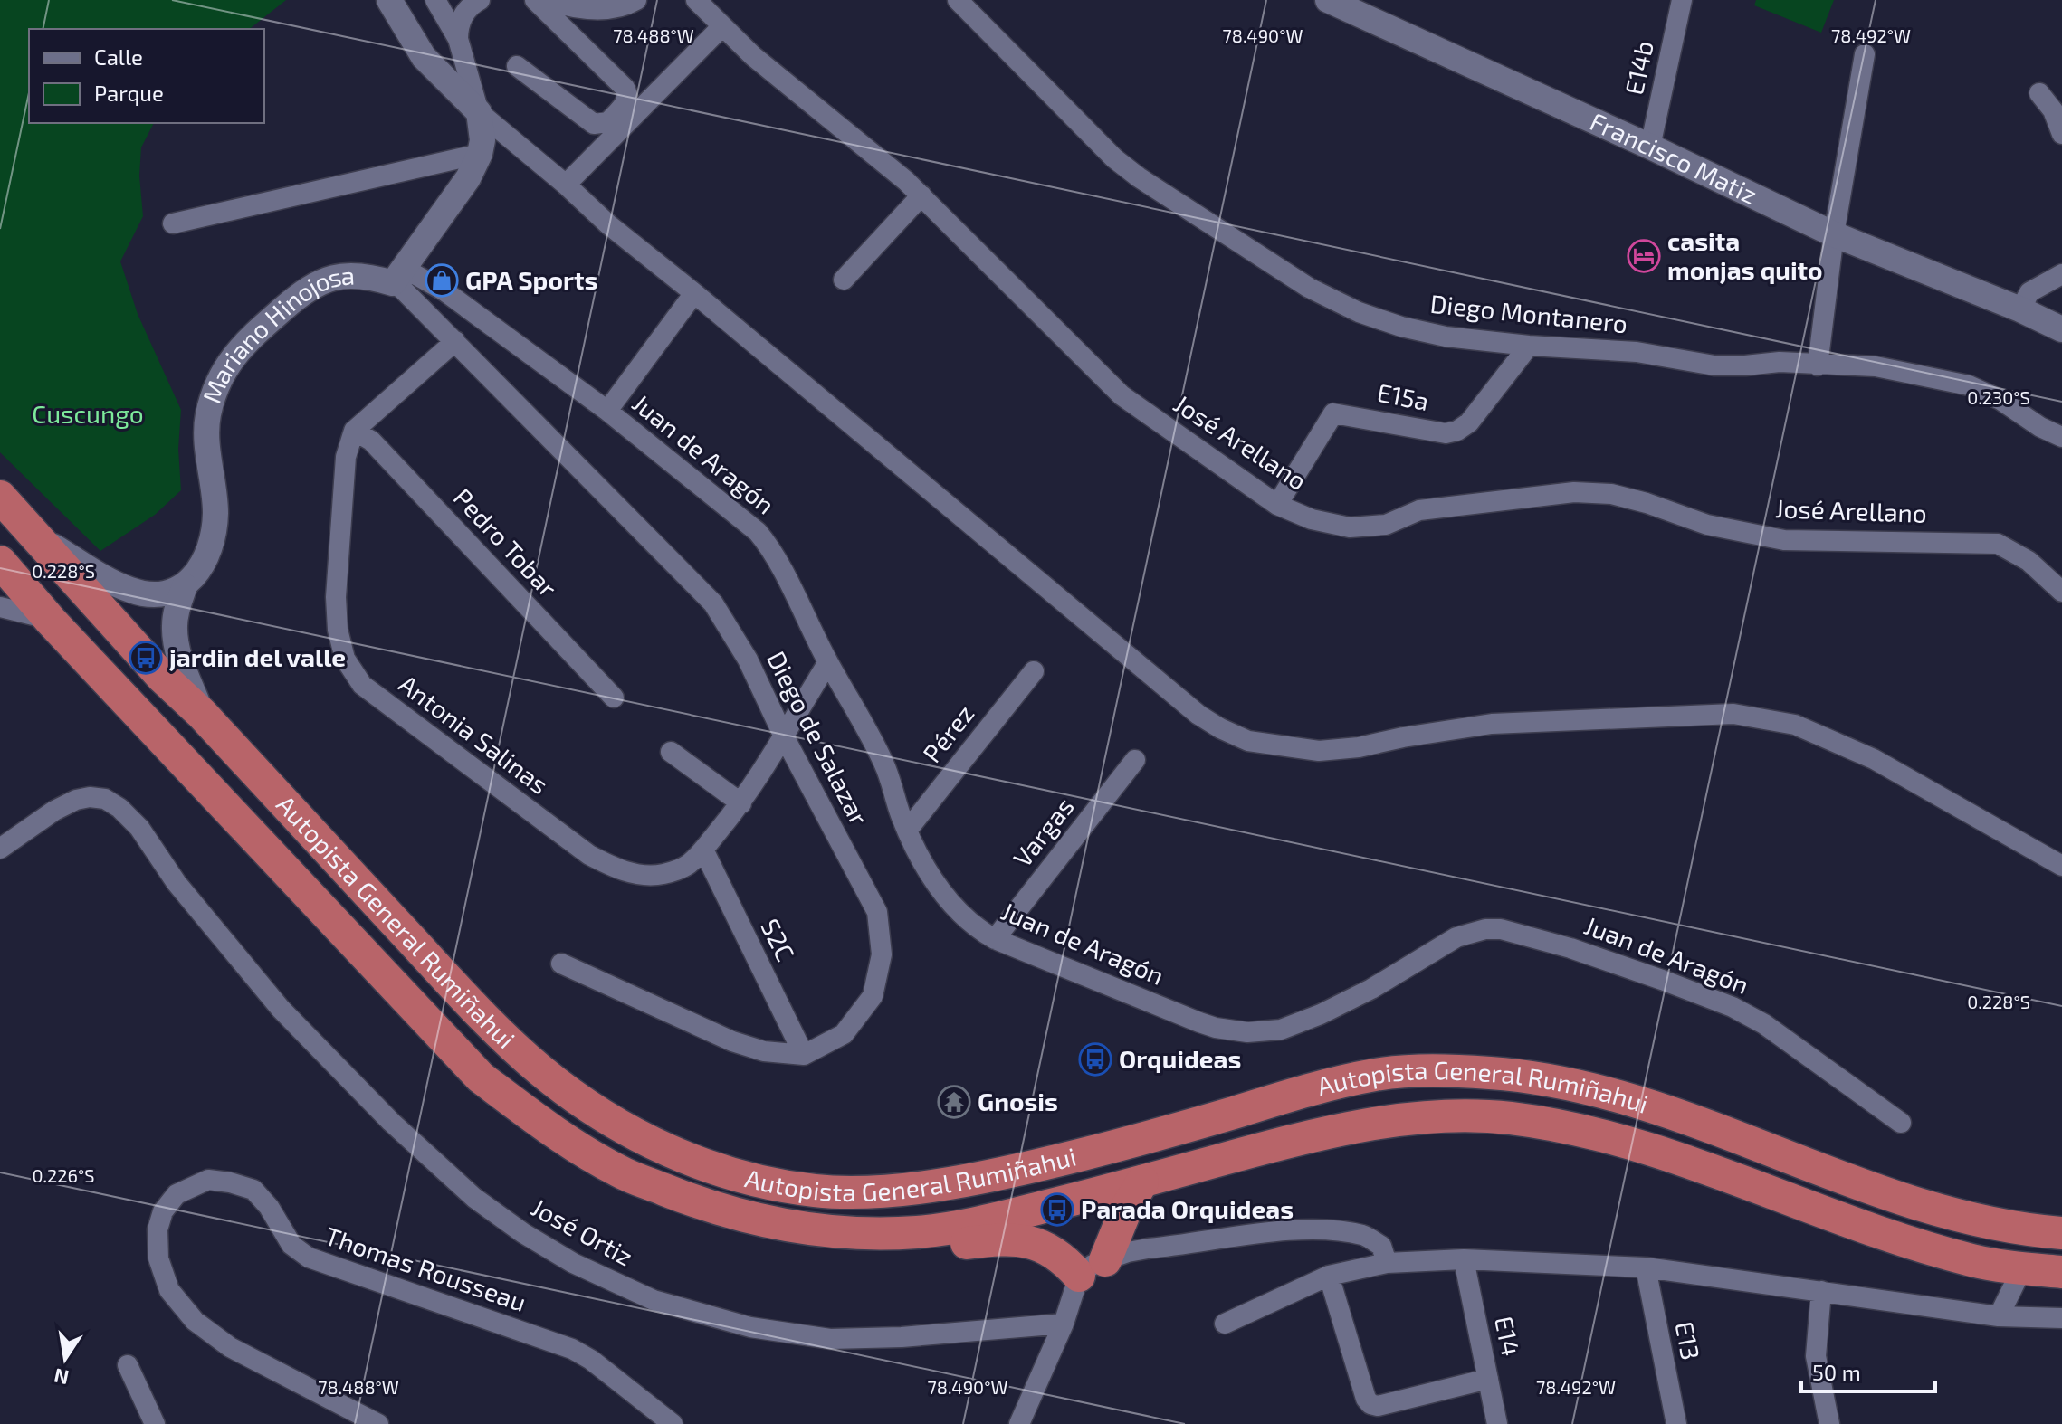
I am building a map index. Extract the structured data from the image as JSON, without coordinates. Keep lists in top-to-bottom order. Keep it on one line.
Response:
{"streets":{"highway":["Autopista General Rumiñahui"],"street":["E14b","Francisco Matiz","Diego Montanero","Mariano Hinojosa","E15a","José Arellano","Juan de Aragón","Pedro Tobar","Pérez","Antonia Salinas","Diego de Salazar","Vargas","S2C","José Ortiz","Thomas Rousseau","E14","E13"]},"crossings":[["E14b","Francisco Matiz"],["Diego Montanero","E15a"],["Mariano Hinojosa","Juan de Aragón"],["Mariano Hinojosa","Diego de Salazar"],["Mariano Hinojosa","Autopista General Rumiñahui"],["E15a","José Arellano"],["Juan de Aragón","Pérez"],["Juan de Aragón","Antonia Salinas"],["Juan de Aragón","Diego de Salazar"],["Juan de Aragón","Vargas"],["Pedro Tobar","Antonia Salinas"],["Antonia Salinas","Diego de Salazar"],["Antonia Salinas","S2C"],["Diego de Salazar","S2C"]],"parks":["Cuscungo"],"places":{"hotel":["casita monjas quito"],"shop":["GPA Sports"],"bus stop":["jardin del valle","Orquideas","Parada Orquideas"],"temple":["Gnosis"]},"legend":["Calle","Parque"],"scale_bar":"50 m","north":"bottom","coordinates":["78.488°W","78.490°W","78.492°W","0.230°S","0.228°S","0.226°S"]}
